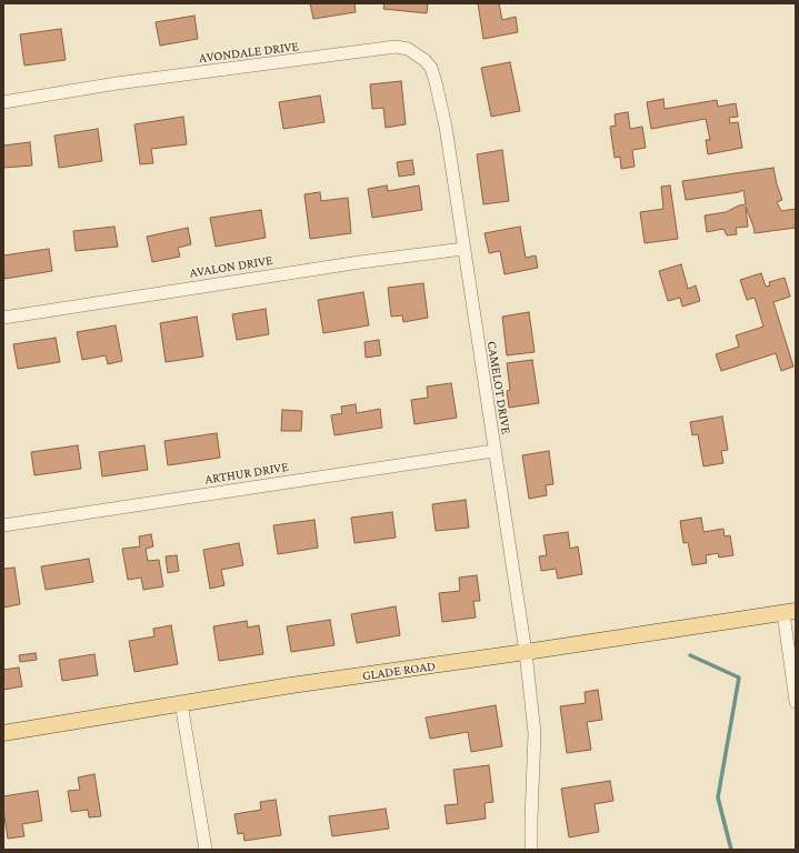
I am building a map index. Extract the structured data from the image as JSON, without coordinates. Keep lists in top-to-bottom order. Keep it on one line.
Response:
{"streets":{"main road":["GLADE ROAD"],"street":["AVONDALE DRIVE","AVALON DRIVE","CAMELOT DRIVE","ARTHUR DRIVE"]},"crossings":[["AVONDALE DRIVE","CAMELOT DRIVE"],["AVALON DRIVE","CAMELOT DRIVE"],["CAMELOT DRIVE","ARTHUR DRIVE"],["CAMELOT DRIVE","GLADE ROAD"]]}
